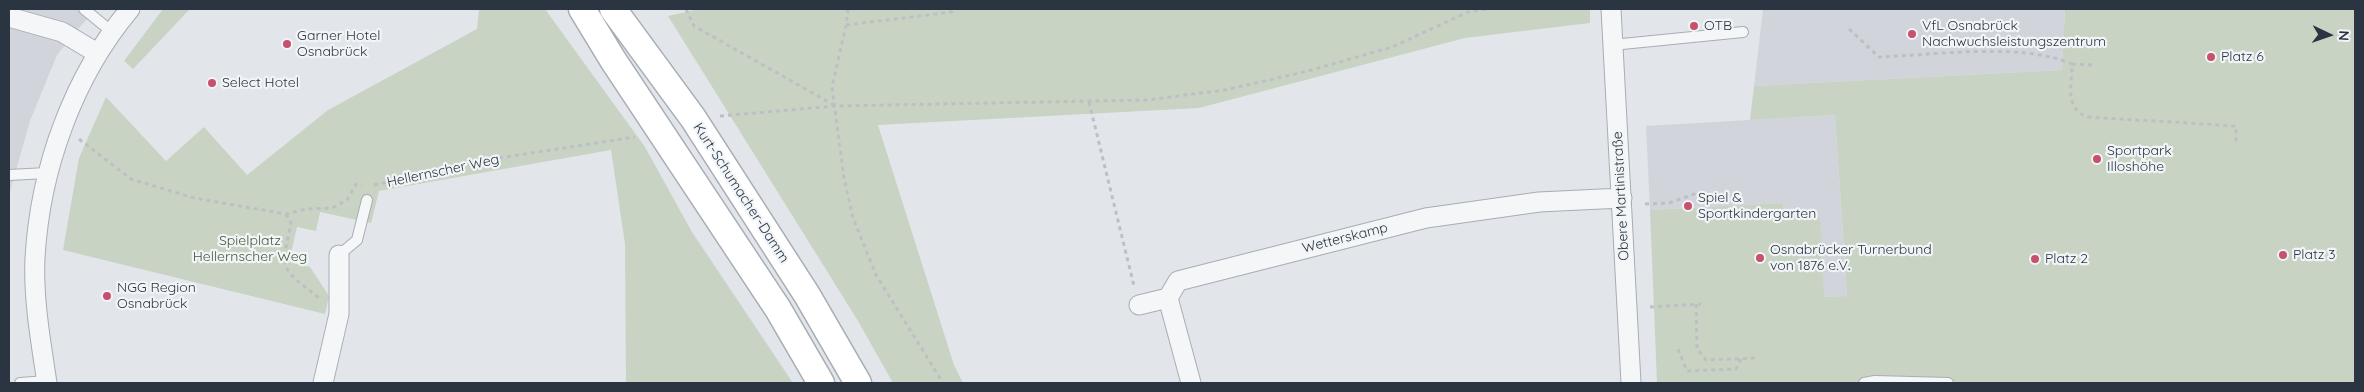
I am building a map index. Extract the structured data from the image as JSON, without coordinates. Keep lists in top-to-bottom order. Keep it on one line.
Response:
{"streets":{"main road":["Kurt-Schumacher-Damm"],"street":["Obere Martinistraße","Wetterskamp"],"path":["Hellernscher Weg"]},"crossings":[["Obere Martinistraße","Wetterskamp"]],"parks":["Spielplatz Hellernscher Weg"],"places":["OTB","VfL Osnabrück Nachwuchsleistungszentrum","Garner Hotel Osnabrück","Platz 6","Select Hotel","Sportpark Illoshöhe","Spiel & Sportkindergarten","Platz 3","Osnabrücker Turnerbund von 1876 e.V.","Platz 2","NGG Region Osnabrück"],"north":"right"}
